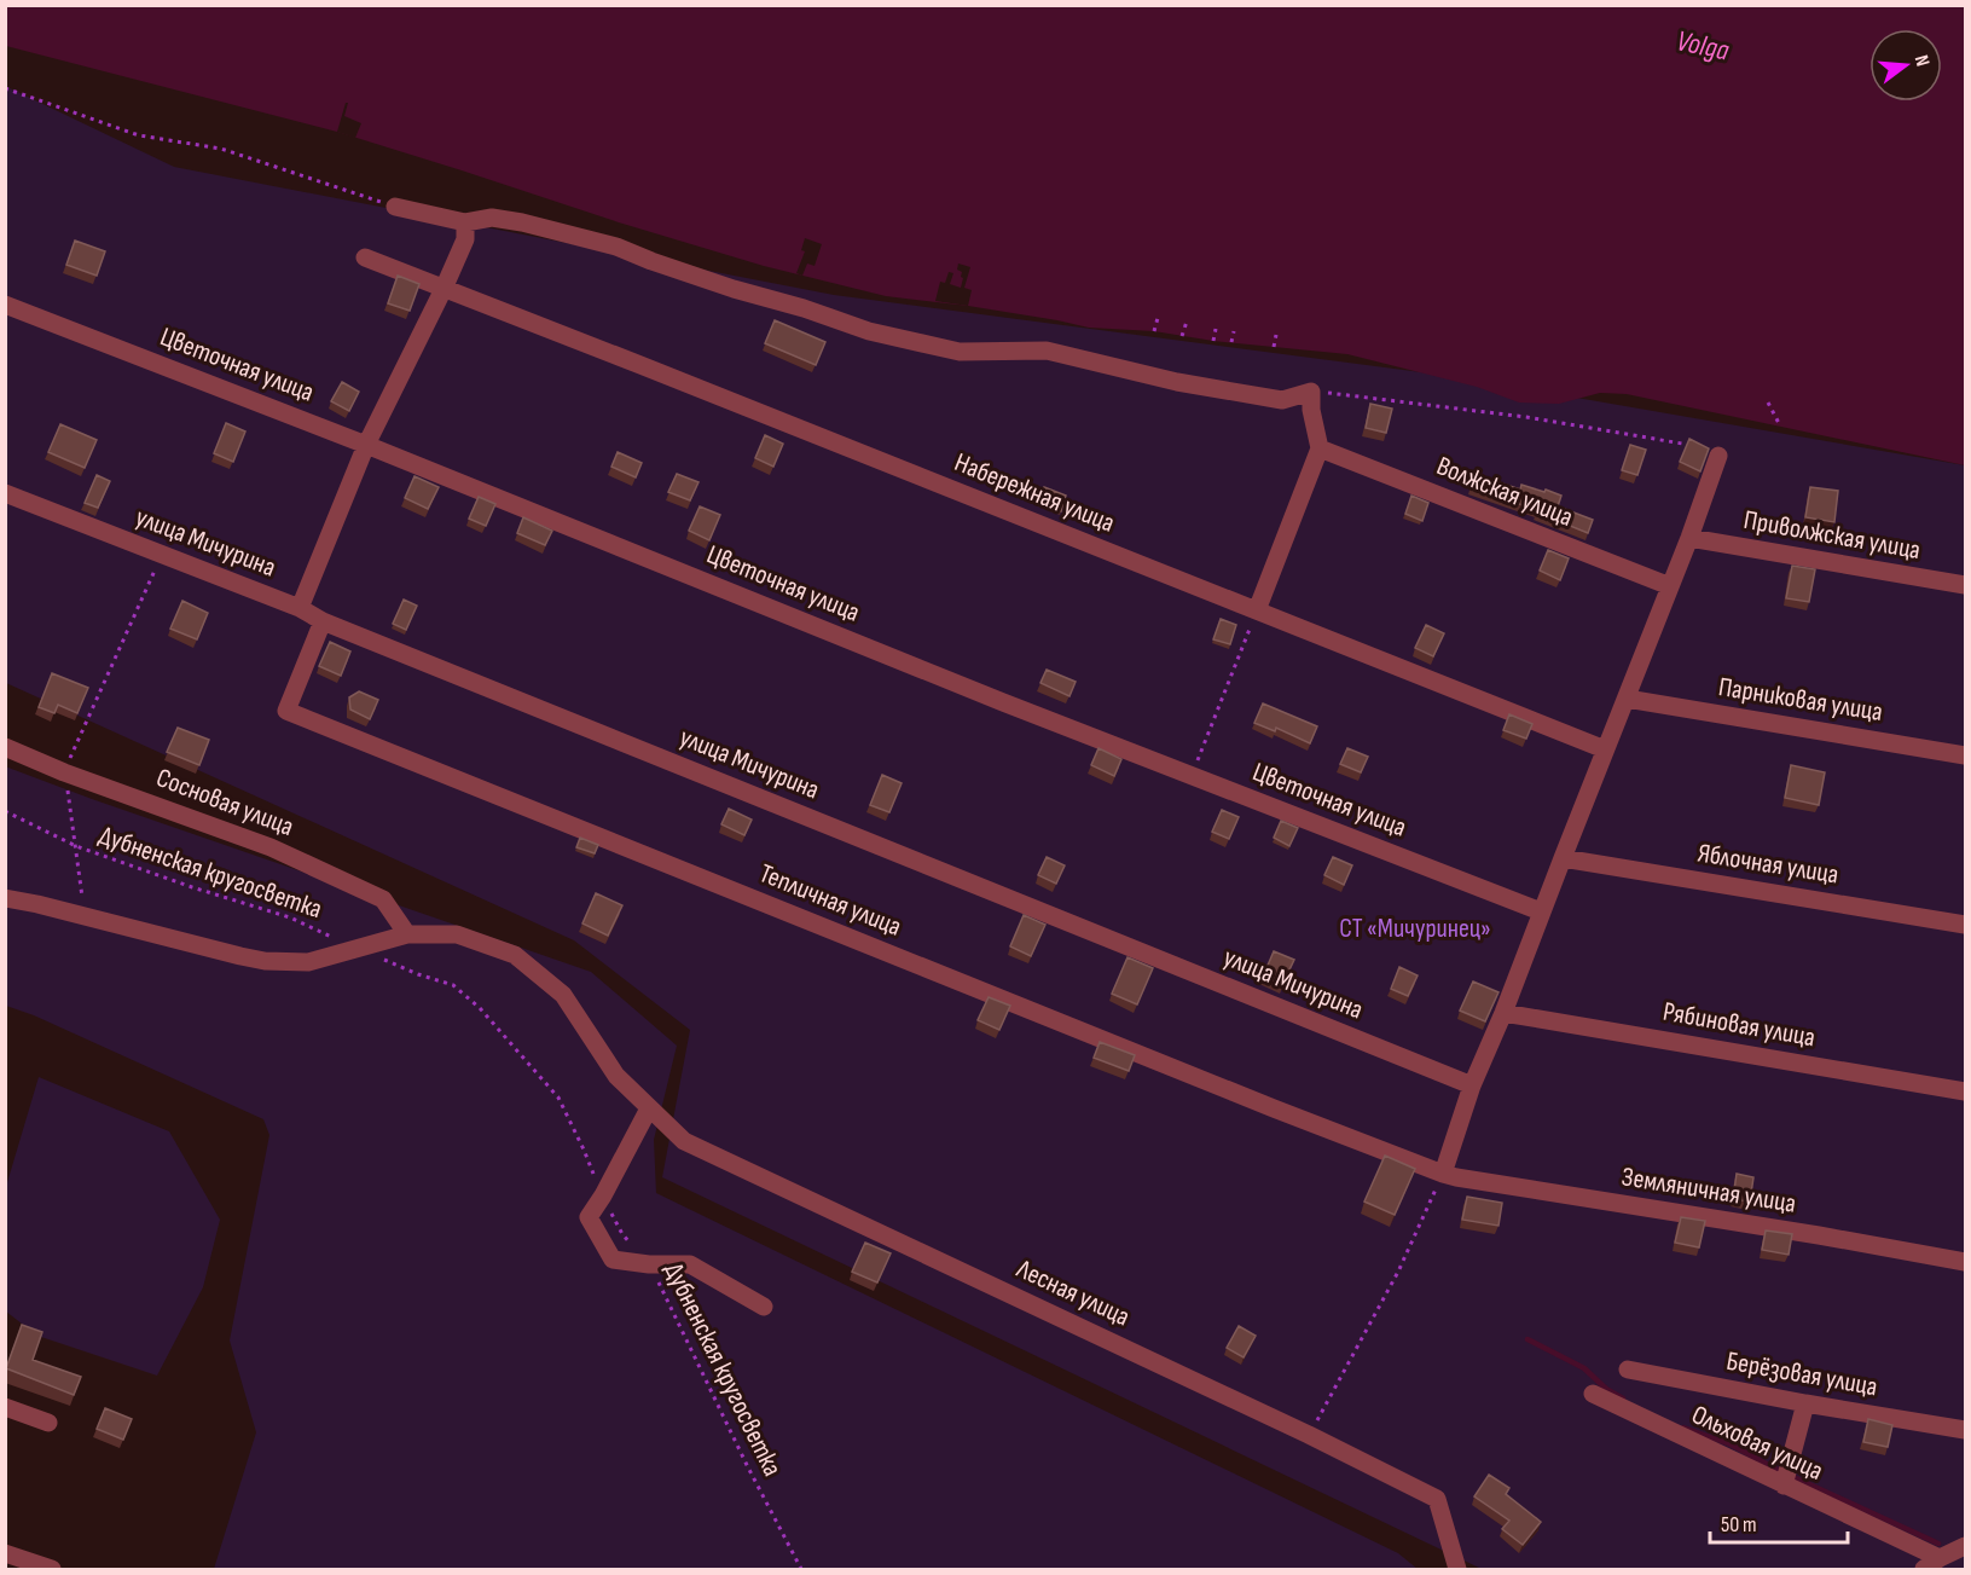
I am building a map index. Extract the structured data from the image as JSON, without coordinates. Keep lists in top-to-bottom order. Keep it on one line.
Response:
{"streets":{"street":["Цветочная улица","Волжская улица","Набережная улица","Приволжская улица","улица Мичурина","Парниковая улица","Сосновая улица","Яблочная улица","Тепличная улица","Рябиновая улица","Земляничная улица","Лесная улица","Берёзовая улица","Ольховая улица"],"path":["Дубненская кругосветка"]},"crossings":[["улица Мичурина","Тепличная улица"],["Сосновая улица","Лесная улица"],["Дубненская кругосветка","Лесная улица"],["Тепличная улица","Земляничная улица"]],"water":["Volga"],"parks":["СТ «Мичуринец»"],"scale_bar":"50 m","north":"right"}
